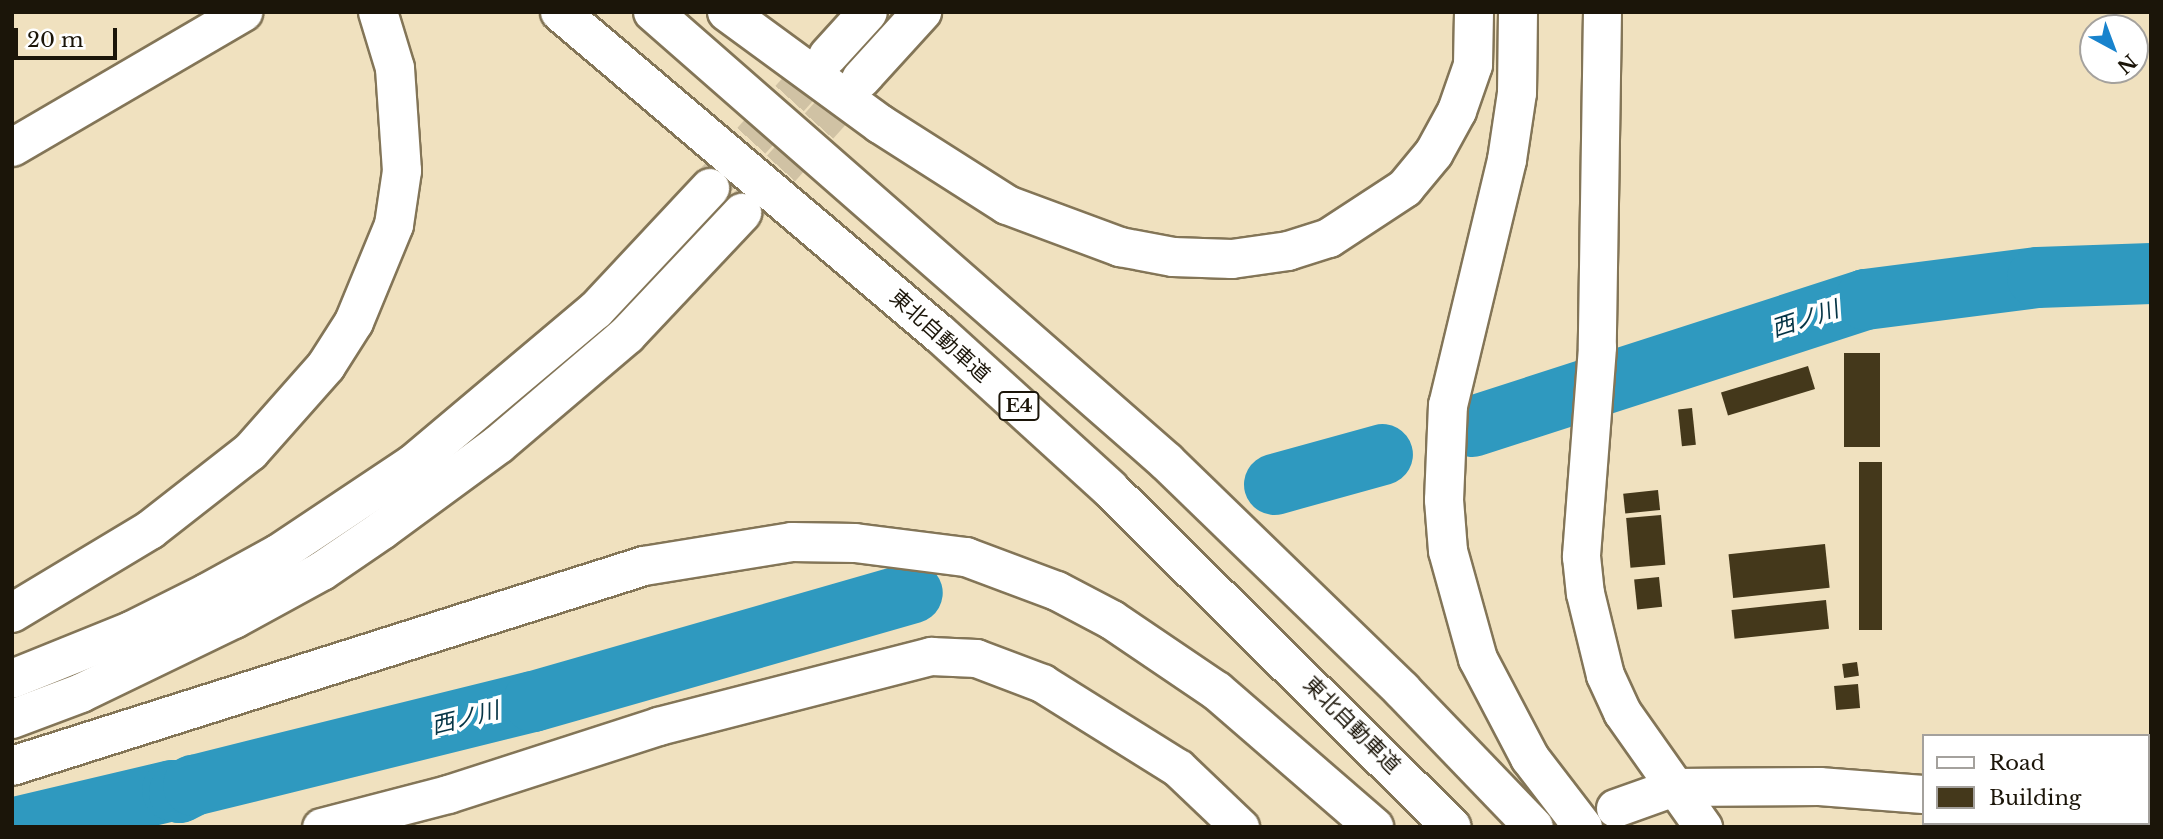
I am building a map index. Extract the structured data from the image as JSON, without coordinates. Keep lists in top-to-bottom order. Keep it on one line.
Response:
{"streets":{"highway":["東北自動車道","E4"]},"water":["西ノ川"],"legend":["Road","Building"],"scale_bar":"20 m","north":"bottom right"}
